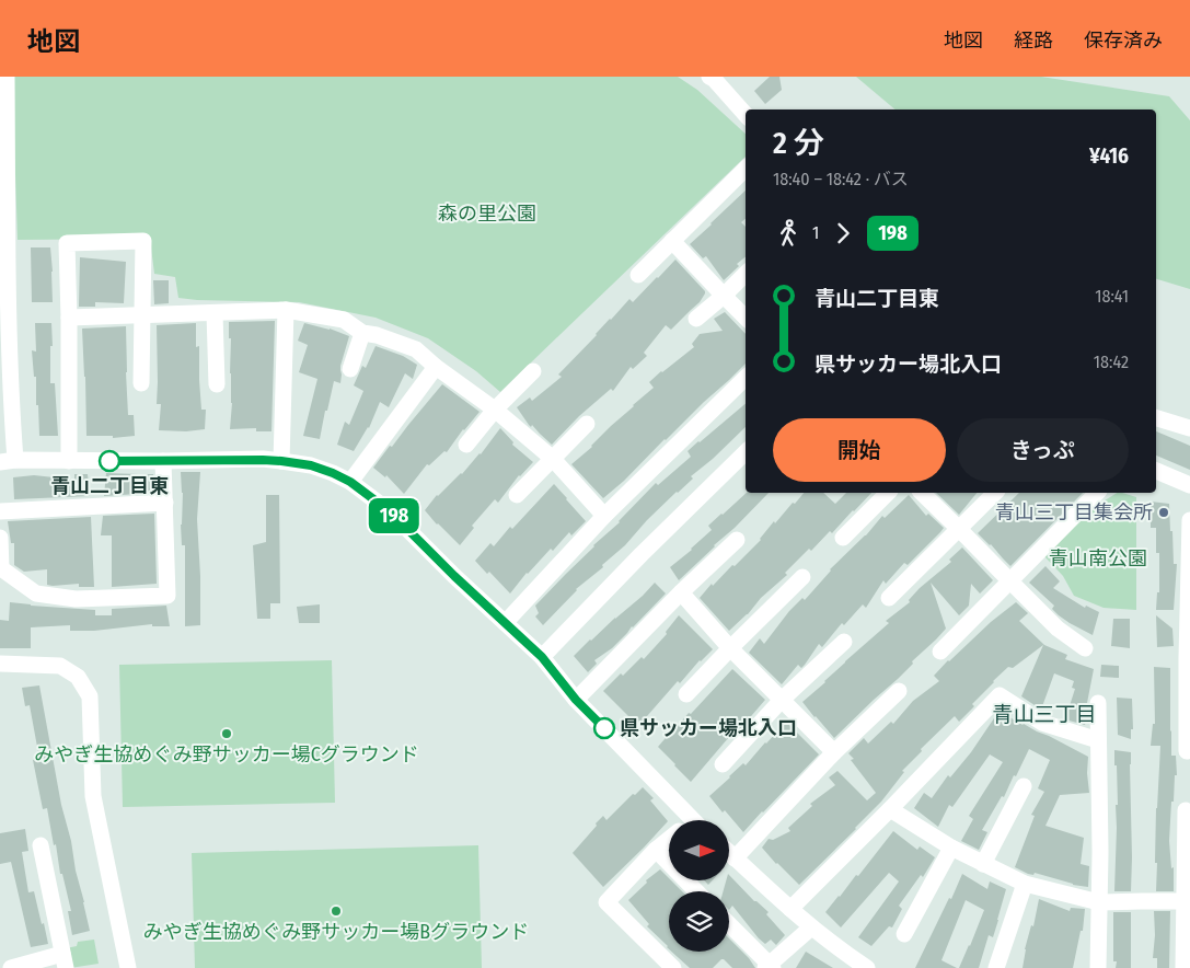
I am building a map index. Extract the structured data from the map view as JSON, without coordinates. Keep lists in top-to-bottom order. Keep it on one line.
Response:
{"districts":["青山三丁目"],"parks":["森の里公園","青山南公園"],"places":["青山二丁目東","青山三丁目集会所","県サッカー場北入口","みやぎ生協めぐみ野サッカー場Cグラウンド","みやぎ生協めぐみ野サッカー場Bグラウンド"],"lines":["bus line 198"],"north":"right","page":{"header":"地図","nav":["地図","経路","保存済み"],"on_map":"198","heading":["2 分","18:40 – 18:42 · バス","¥416"],"legs":["1","198"],"list":[{"name":"青山二丁目東","value":"18:41"},{"name":"県サッカー場北入口","value":"18:42"}],"buttons":["開始","きっぷ"]}}
